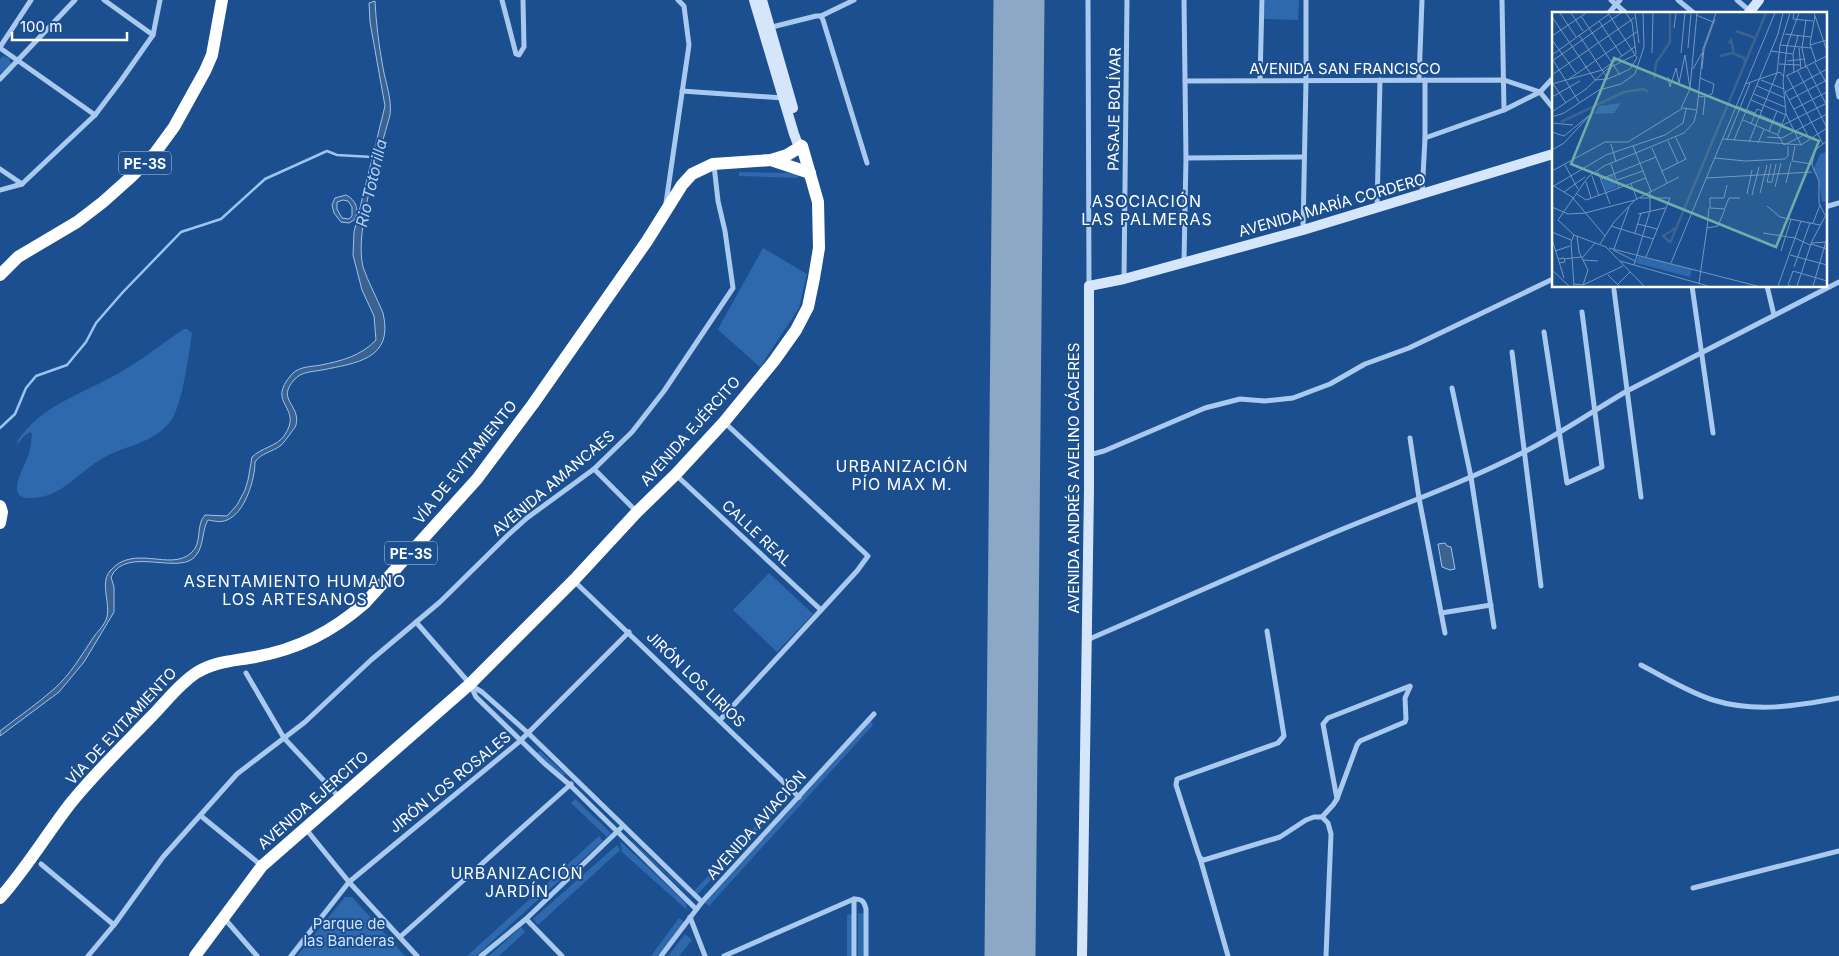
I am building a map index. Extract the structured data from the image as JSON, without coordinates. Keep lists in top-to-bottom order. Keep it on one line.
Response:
{"streets":{"highway":["PE-3S","AVENIDA EJÉRCITO","VÍA DE EVITAMIENTO","AVENIDA EJERCITO"],"street":["AVENIDA SAN FRANCISCO","PASAJE BOLÍVAR","AVENIDA MARÍA CORDERO","AVENIDA ANDRÉS AVELINO CÁCERES","AVENIDA AMANCAES","CALLE REAL","JIRÓN LOS LIRIOS","JIRÓN LOS ROSALES","AVENIDA AVIACIÓN"]},"crossings":[["PASAJE BOLÍVAR","AVENIDA MARÍA CORDERO"],["AVENIDA MARÍA CORDERO","AVENIDA ANDRÉS AVELINO CÁCERES"],["AVENIDA EJÉRCITO","VÍA DE EVITAMIENTO"],["AVENIDA EJÉRCITO","CALLE REAL"],["AVENIDA EJÉRCITO","JIRÓN LOS LIRIOS"],["AVENIDA EJÉRCITO","AVENIDA EJERCITO"],["VÍA DE EVITAMIENTO","AVENIDA AMANCAES"],["JIRÓN LOS LIRIOS","JIRÓN LOS ROSALES"],["JIRÓN LOS LIRIOS","AVENIDA AVIACIÓN"]],"districts":["ASOCIACIÓN LAS PALMERAS","URBANIZACIÓN PÍO MAX M.","ASENTAMIENTO HUMANO LOS ARTESANOS","URBANIZACIÓN JARDÍN"],"water":["Rio Totorilla"],"parks":["Parque de las Banderas"],"scale_bar":"100 m"}
